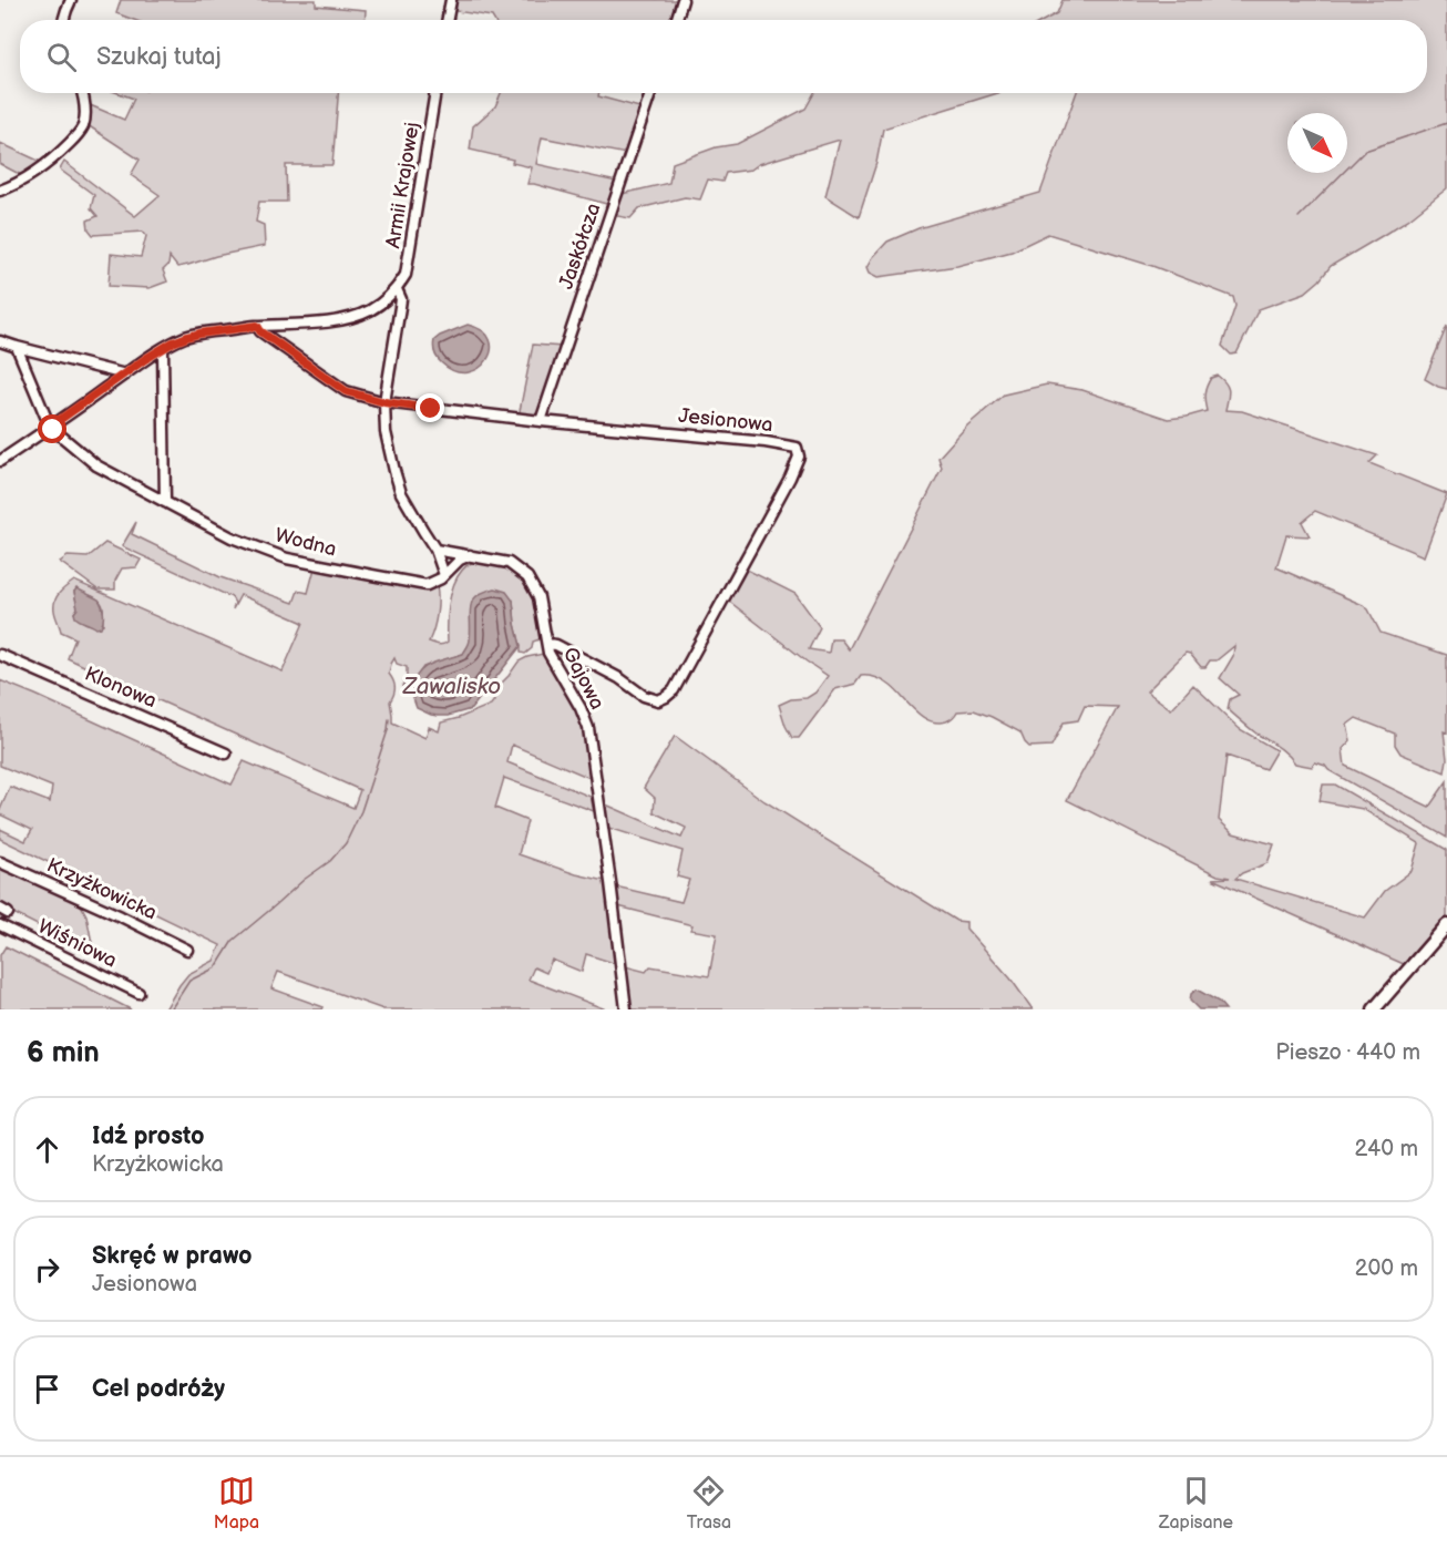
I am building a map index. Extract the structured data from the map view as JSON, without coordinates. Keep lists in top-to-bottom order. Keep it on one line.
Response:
{"streets":{"street":["Armii Krajowej","Jaskółcza","Jesionowa","Wodna","Gajowa","Klonowa","Krzyżkowicka","Wiśniowa"]},"crossings":[["Jaskółcza","Jesionowa"],["Jesionowa","Gajowa"],["Wodna","Gajowa"]],"water":["Zawalisko"],"north":"bottom right","page":{"search":"Szukaj tutaj","heading":["6 min","Pieszo · 440 m"],"list":[["Idź prosto","Krzyżkowicka","240 m"],["Skręć w prawo","Jesionowa","200 m"],"Cel podróży"],"nav":["Mapa","Trasa","Zapisane"]}}
